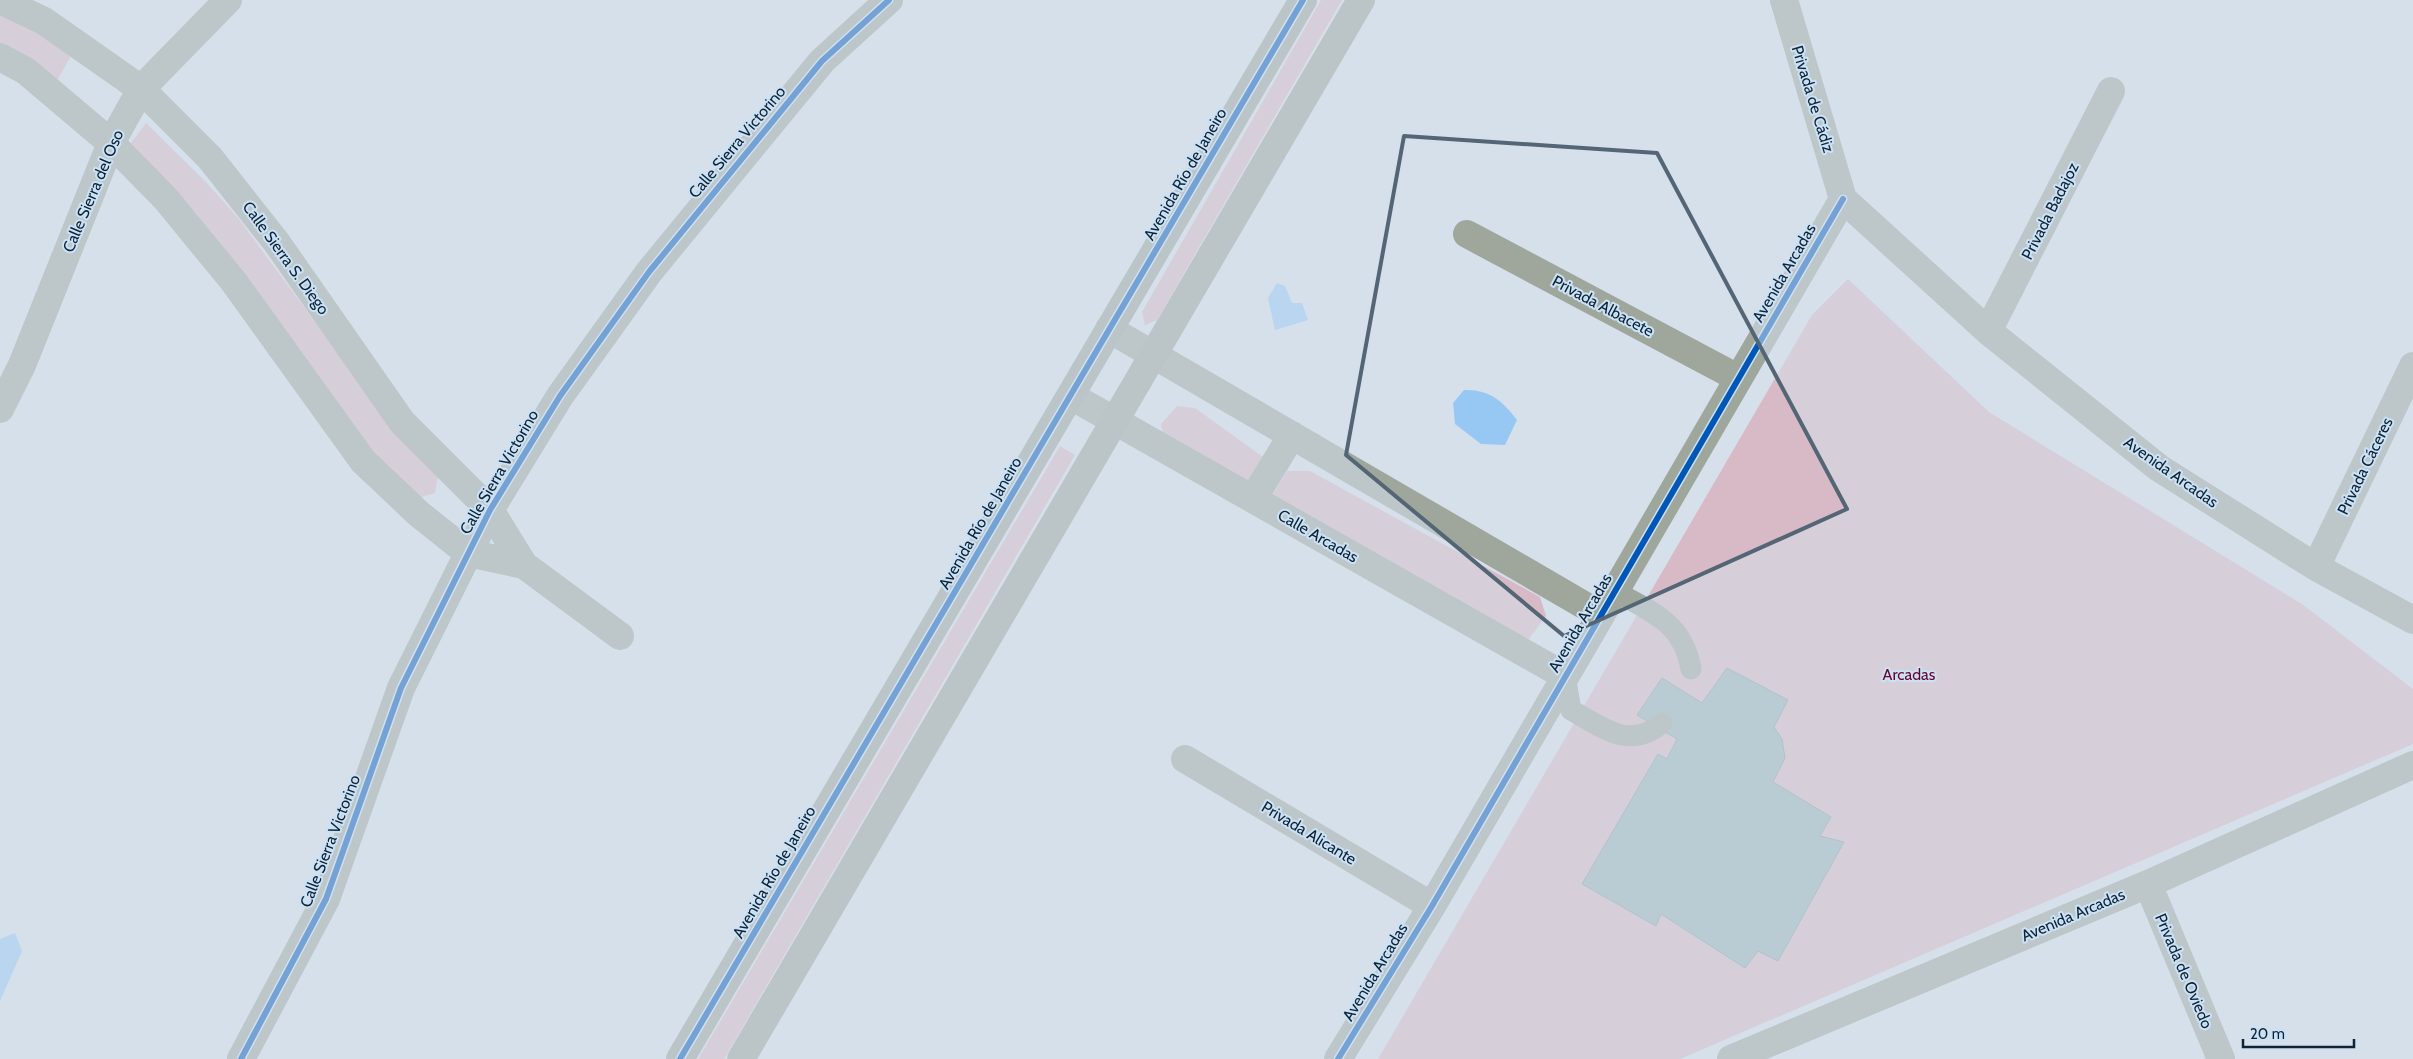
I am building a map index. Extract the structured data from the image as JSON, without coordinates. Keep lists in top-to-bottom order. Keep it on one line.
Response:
{"streets":{"street":["Privada de Cádiz","Calle Sierra Victorino","Avenida Río de Janeiro","Calle Sierra del Oso","Privada Badajoz","Calle Sierra S. Diego","Avenida Arcadas","Privada Albacete","Privada Cáceres","Calle Arcadas","Privada Alicante","Privada de Oviedo"]},"crossings":[["Privada de Cádiz","Avenida Arcadas"],["Calle Sierra Victorino","Calle Sierra S. Diego"],["Avenida Río de Janeiro","Calle Arcadas"],["Calle Sierra del Oso","Calle Sierra S. Diego"],["Privada Badajoz","Avenida Arcadas"],["Avenida Arcadas","Privada Albacete"],["Avenida Arcadas","Privada Cáceres"],["Avenida Arcadas","Calle Arcadas"],["Avenida Arcadas","Privada Alicante"],["Avenida Arcadas","Privada de Oviedo"]],"parks":["Arcadas"],"scale_bar":"20 m"}
